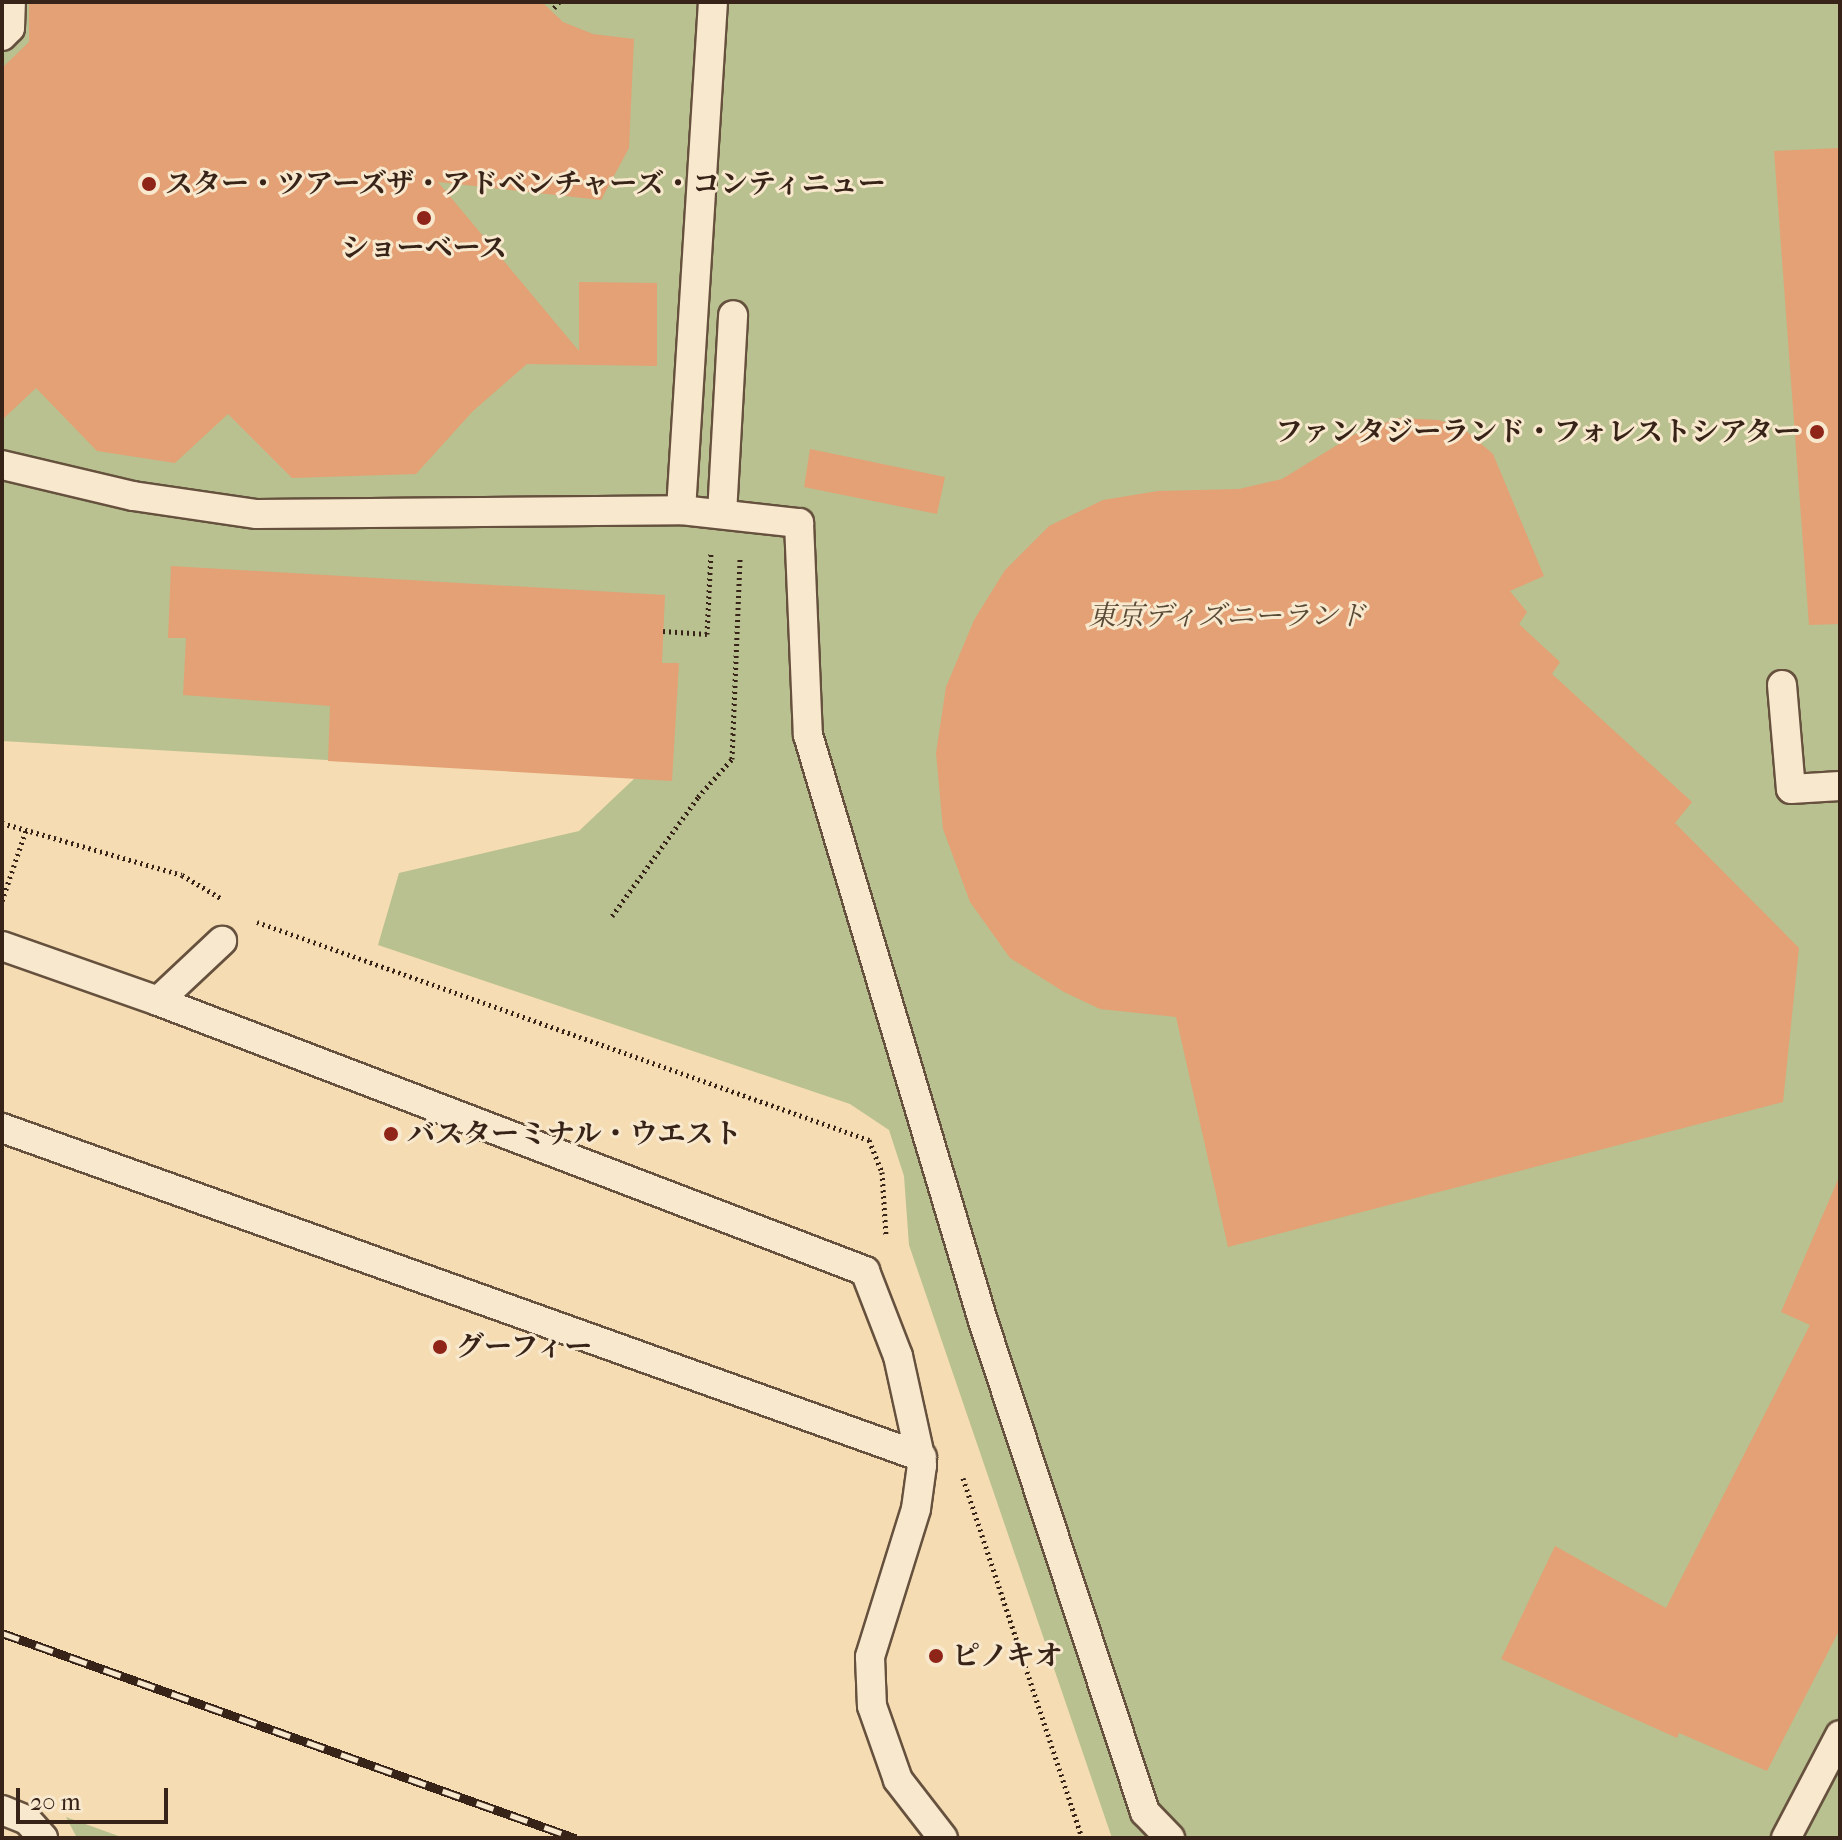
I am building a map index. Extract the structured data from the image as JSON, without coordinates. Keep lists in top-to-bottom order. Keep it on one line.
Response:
{"parks":["東京ディズニーランド"],"places":["スター・ツアーズザ・アドベンチャーズ・コンティニュー","ショーベース","ファンタジーランド・フォレストシアター","バスターミナル・ウエスト","グーフィー","ピノキオ"],"scale_bar":"20 m"}
